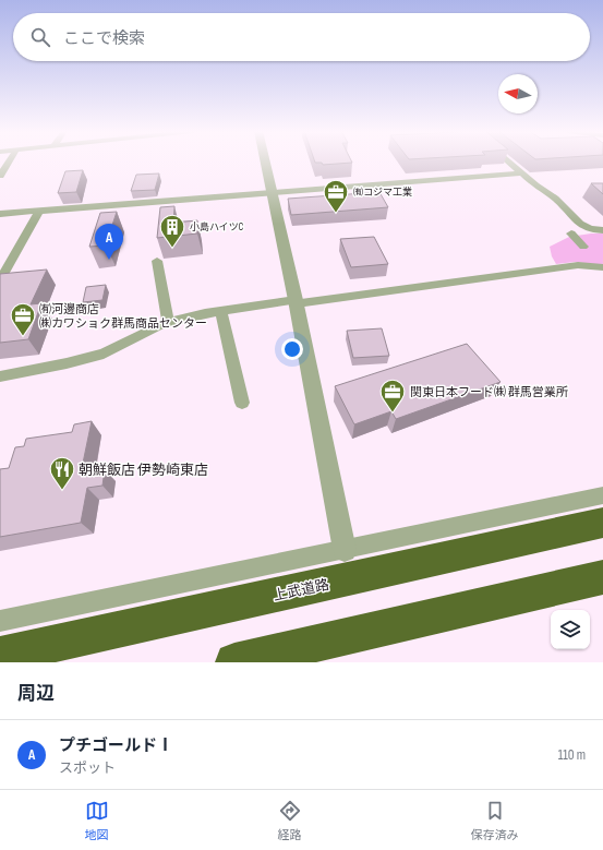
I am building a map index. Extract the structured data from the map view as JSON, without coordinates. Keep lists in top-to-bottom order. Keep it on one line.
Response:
{"streets":{"highway":["上武道路"]},"places":{"office":["㈲コジマ工業","㈲河邊商店 ㈱カワショク群馬商品センター","関東日本フード㈱ 群馬営業所"],"building":["小島ハイツC"],"restaurant":["朝鮮飯店 伊勢崎東店"]},"north":"left","page":{"search":"ここで検索","pins":"A","heading":"周辺","list":[{"mark":"A","name":"プチゴールドⅠ","note":"スポット","value":"110 m"}],"nav":["地図","経路","保存済み"]}}
